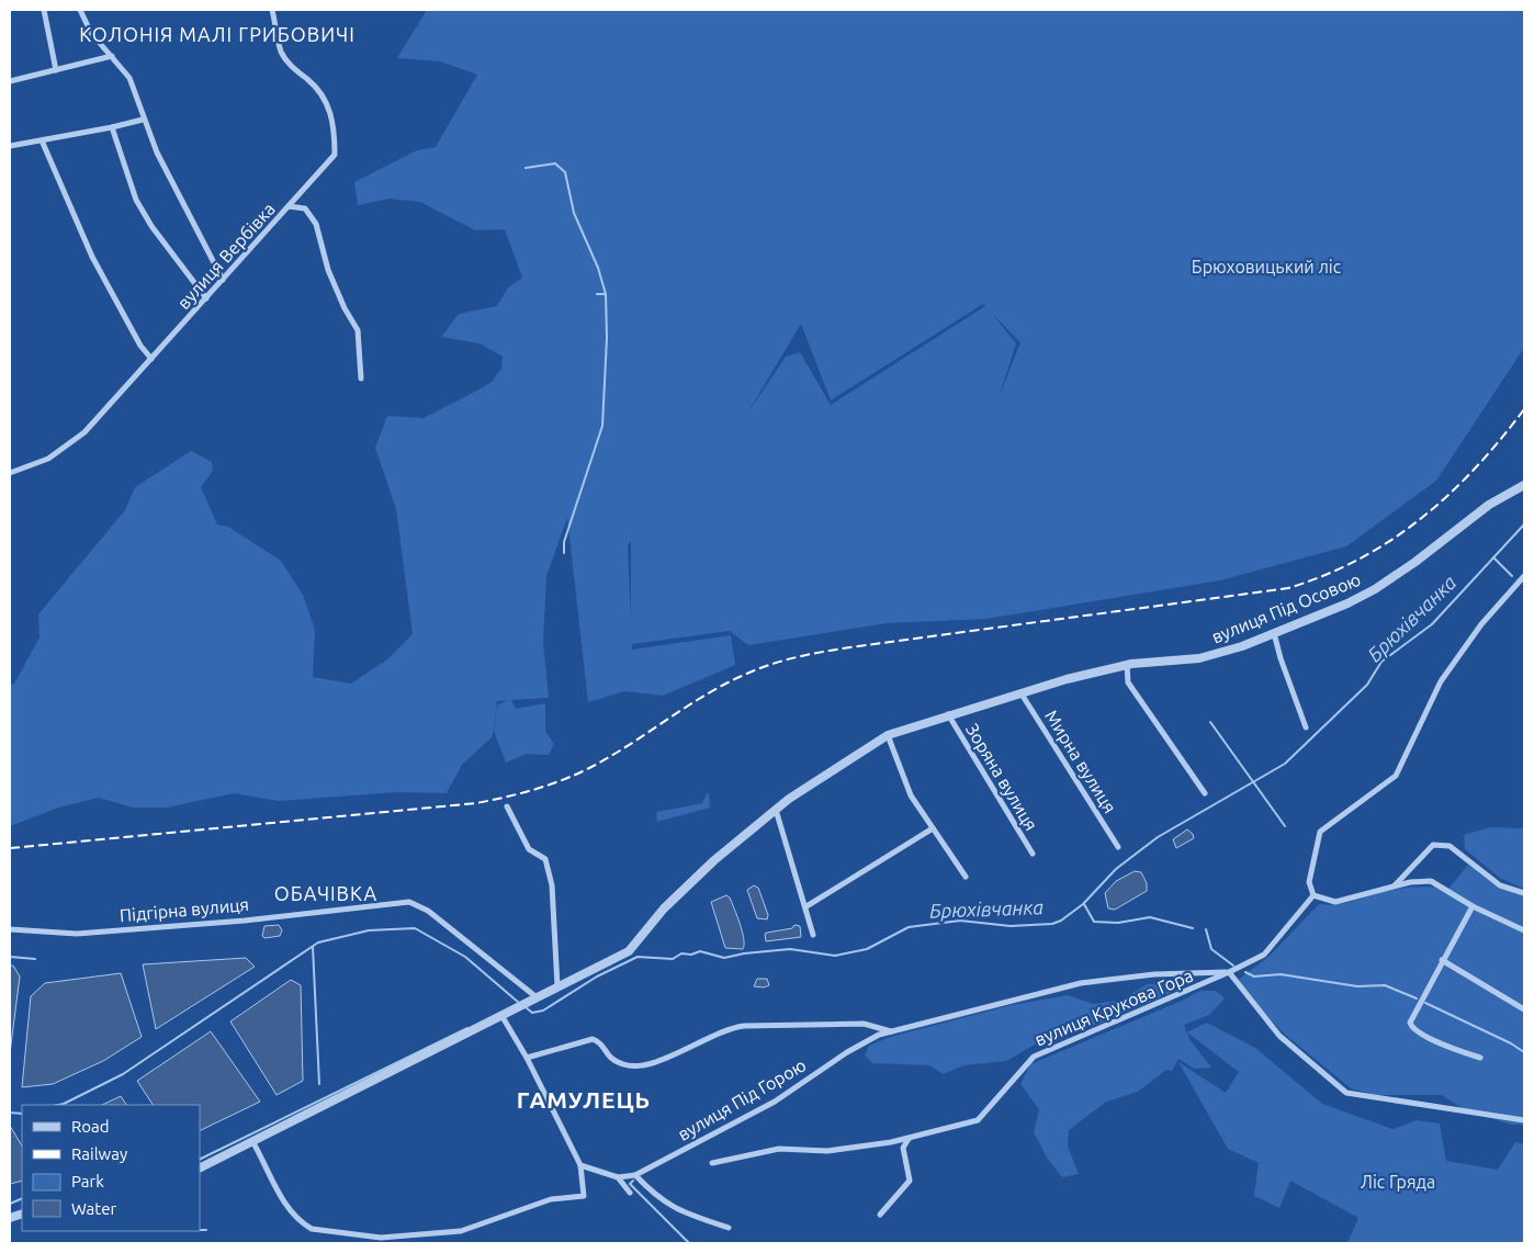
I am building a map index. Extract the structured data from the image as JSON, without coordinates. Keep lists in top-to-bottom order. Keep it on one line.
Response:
{"streets":{"street":["вулиця Вербівка","вулиця Під Осовою","Мирна вулиця","Зоряна вулиця","Підгірна вулиця","вулиця Крукова Гора","вулиця Під Горою"]},"crossings":[["вулиця Під Осовою","Мирна вулиця"],["вулиця Під Осовою","Зоряна вулиця"],["вулиця Під Осовою","Підгірна вулиця"],["вулиця Крукова Гора","вулиця Під Горою"]],"districts":["КОЛОНІЯ МАЛІ ГРИБОВИЧІ","ОБАЧІВКА","ГАМУЛЕЦЬ"],"water":["Брюхівчанка"],"parks":["Брюховицький ліс","Ліс Гряда"],"legend":["Road","Railway","Park","Water"]}
